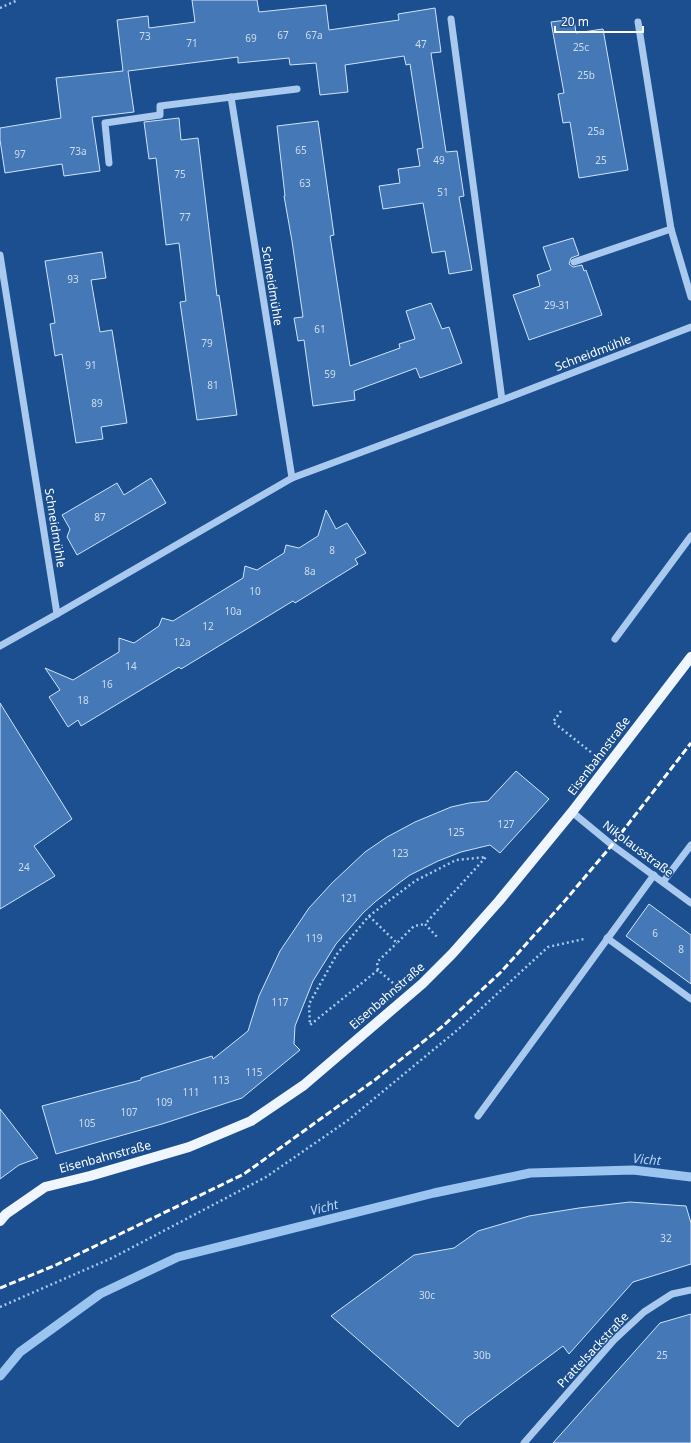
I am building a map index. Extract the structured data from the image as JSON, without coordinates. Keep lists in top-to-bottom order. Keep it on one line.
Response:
{"streets":{"main road":["Eisenbahnstraße"],"street":["Schneidmühle","Nikolausstraße","Prattelsackstraße"]},"crossings":[["Eisenbahnstraße","Nikolausstraße"]],"water":["Vicht"],"house_numbers":["67","67a","73","69","71","47","25c","25b","25a","65","73a","97","49","25","75","63","51","77","93","29-31","61","79","91","59","81","89","87","8","8a","10","10a","12","12a","14","16","18","127","125","123","24","121","6","119","8","117","115","113","111","109","107","105","32","30c","30b","25"],"scale_bar":"20 m"}
